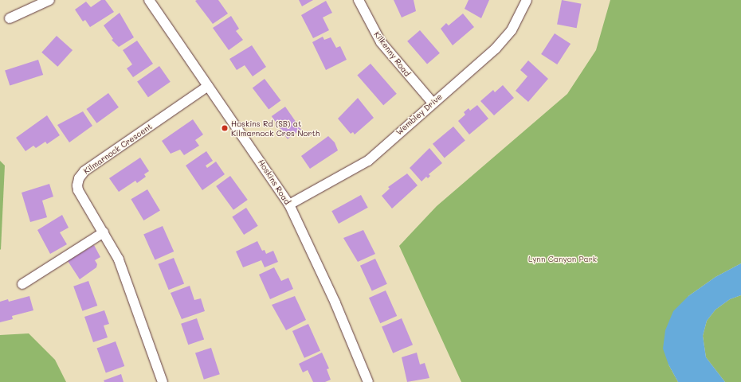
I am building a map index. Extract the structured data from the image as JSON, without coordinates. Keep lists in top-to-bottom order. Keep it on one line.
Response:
{"streets":{"street":["Kilkenny Road","Wembley Drive","Kilmarnock Crescent","Hoskins Road"]},"crossings":[["Kilkenny Road","Wembley Drive"],["Wembley Drive","Hoskins Road"],["Kilmarnock Crescent","Hoskins Road"]],"parks":["Lynn Canyon Park"],"places":["Hoskins Rd (SB) at Kilmarnock Cres North"]}
